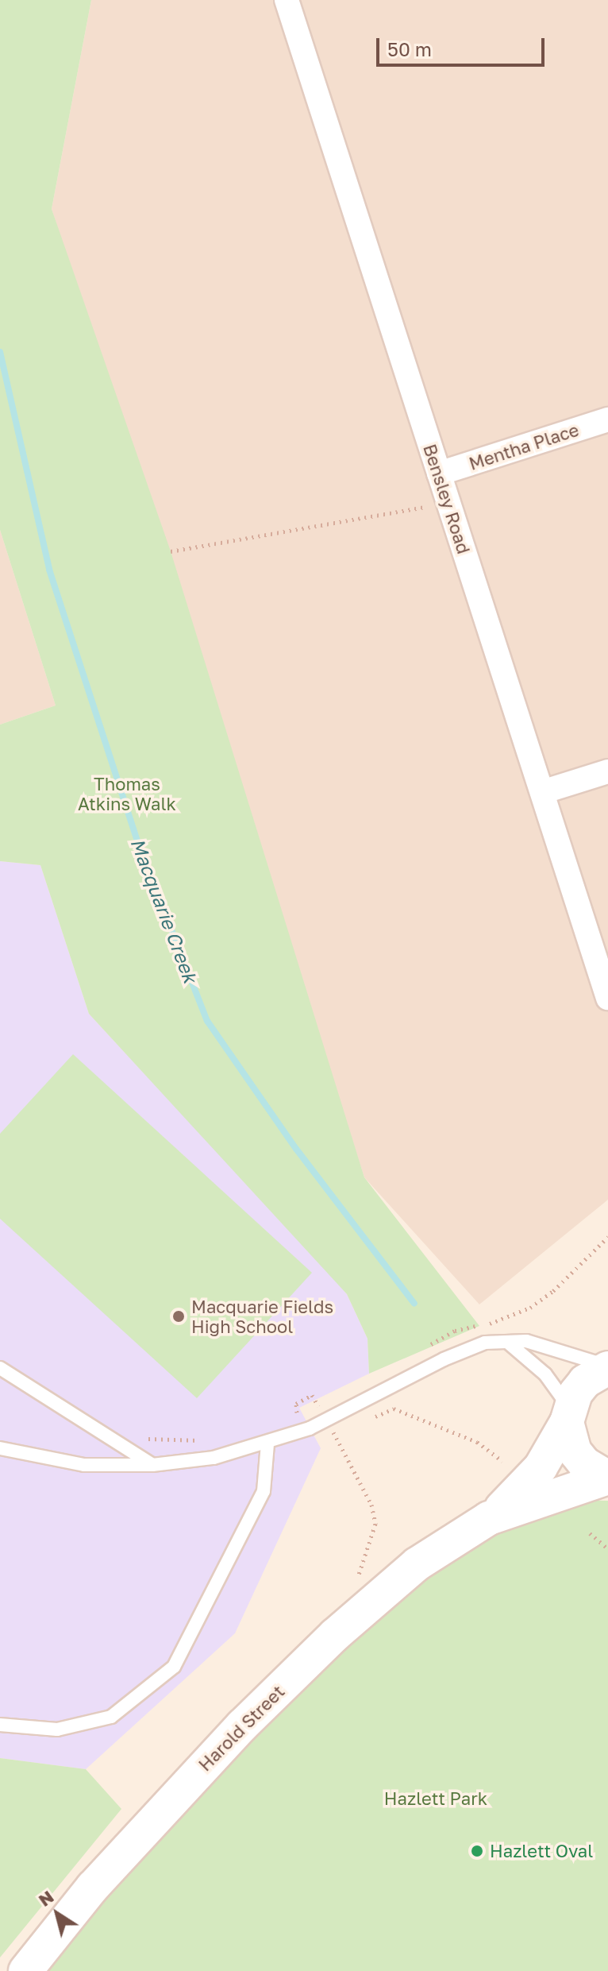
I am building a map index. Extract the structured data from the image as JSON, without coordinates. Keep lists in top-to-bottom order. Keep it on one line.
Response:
{"streets":{"main road":["Harold Street"],"street":["Mentha Place","Bensley Road"]},"crossings":[["Mentha Place","Bensley Road"]],"water":["Macquarie Creek"],"parks":["Thomas Atkins Walk","Hazlett Park"],"places":["Macquarie Fields High School","Hazlett Oval"],"scale_bar":"50 m","north":"top left"}
